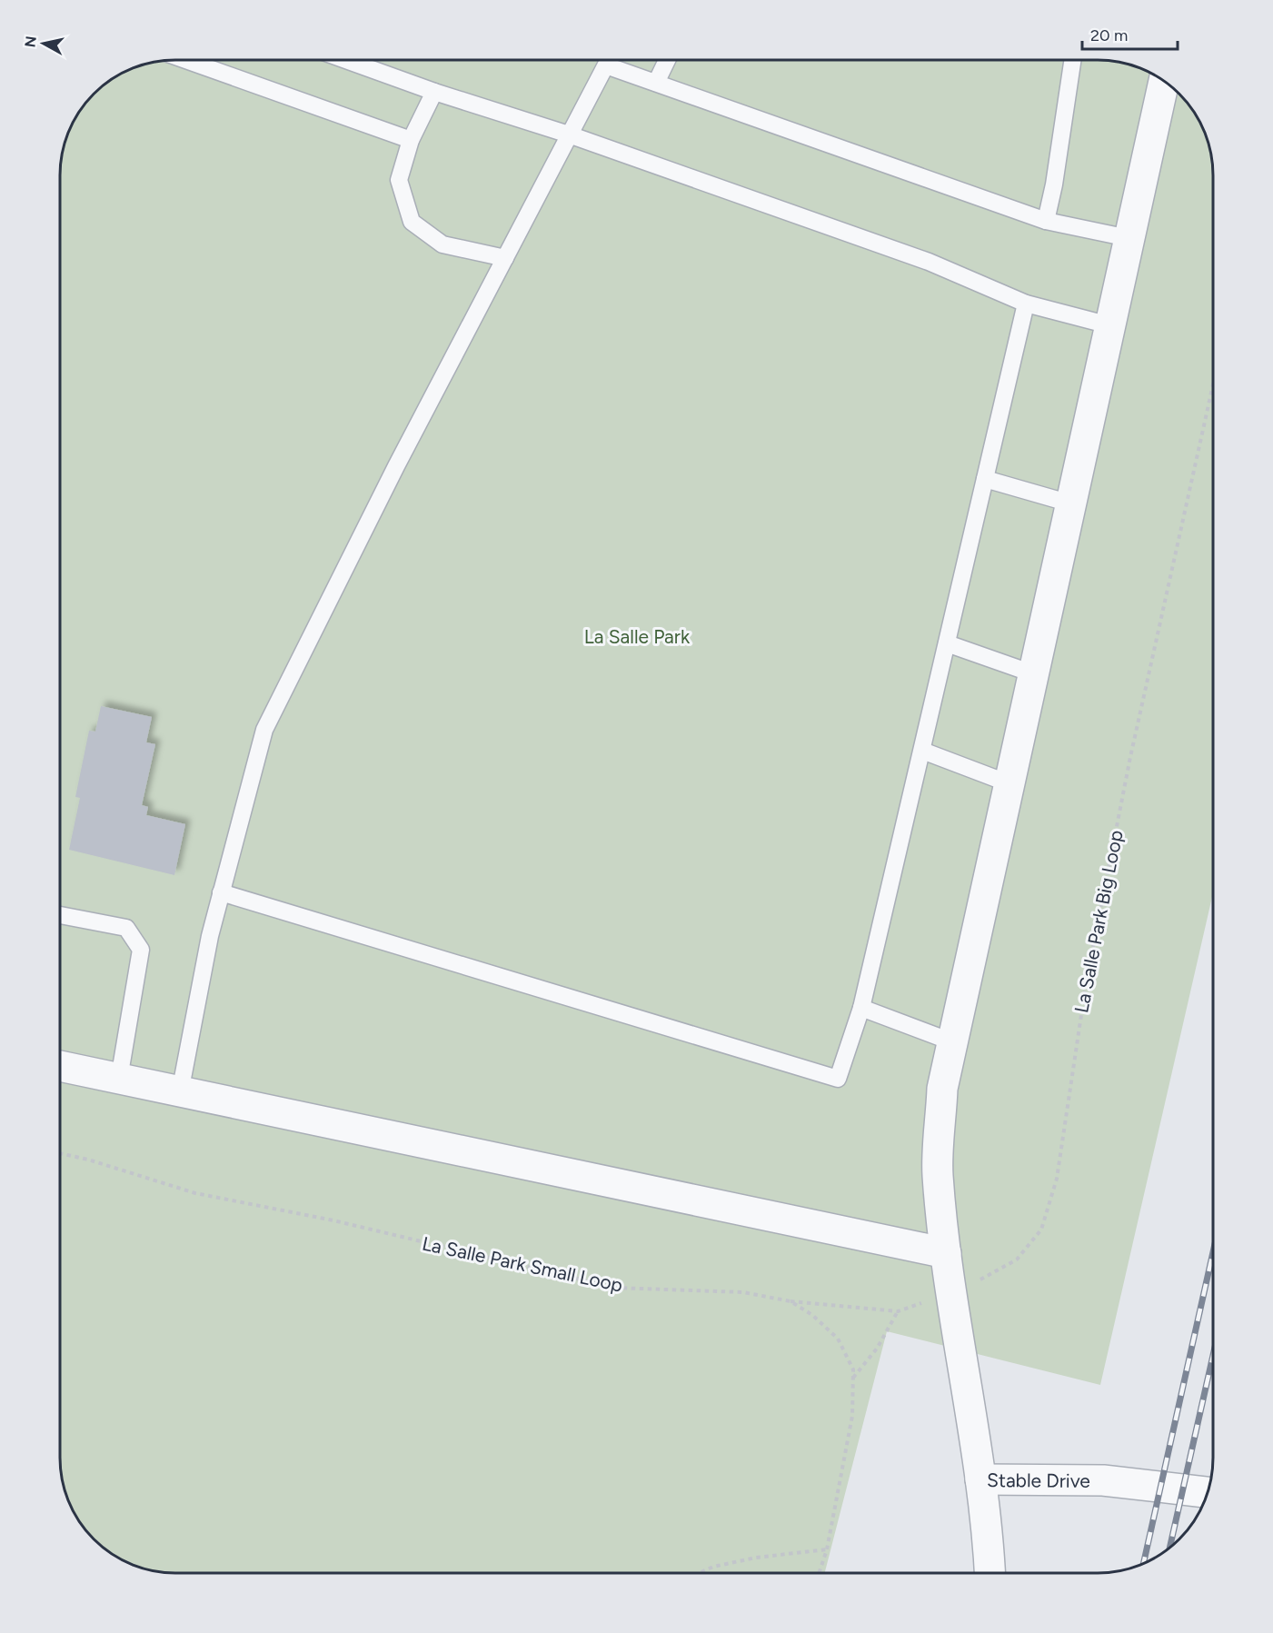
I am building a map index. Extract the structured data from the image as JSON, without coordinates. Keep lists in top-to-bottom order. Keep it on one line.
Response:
{"streets":{"street":["Stable Drive"],"path":["La Salle Park Big Loop","La Salle Park Small Loop"]},"crossings":[["La Salle Park Big Loop","La Salle Park Small Loop"]],"parks":["La Salle Park"],"scale_bar":"20 m","north":"left"}
